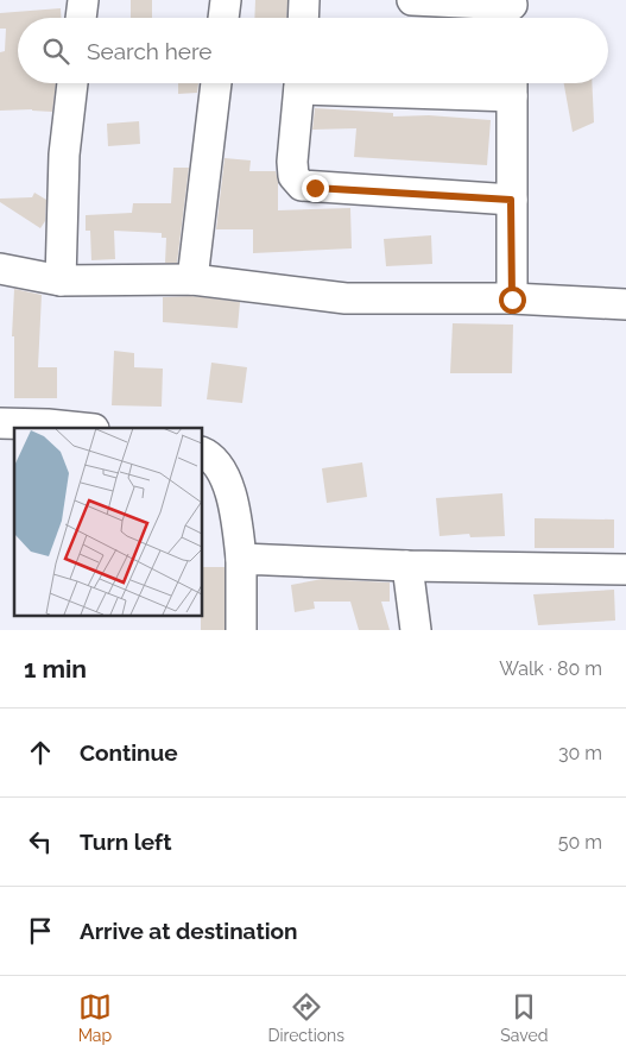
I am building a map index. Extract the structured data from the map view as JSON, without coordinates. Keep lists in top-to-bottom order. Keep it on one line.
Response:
{"page":{"search":"Search here","heading":["1 min","Walk · 80 m"],"list":[["Continue","30 m"],["Turn left","50 m"],"Arrive at destination"],"nav":["Map","Directions","Saved"]}}
